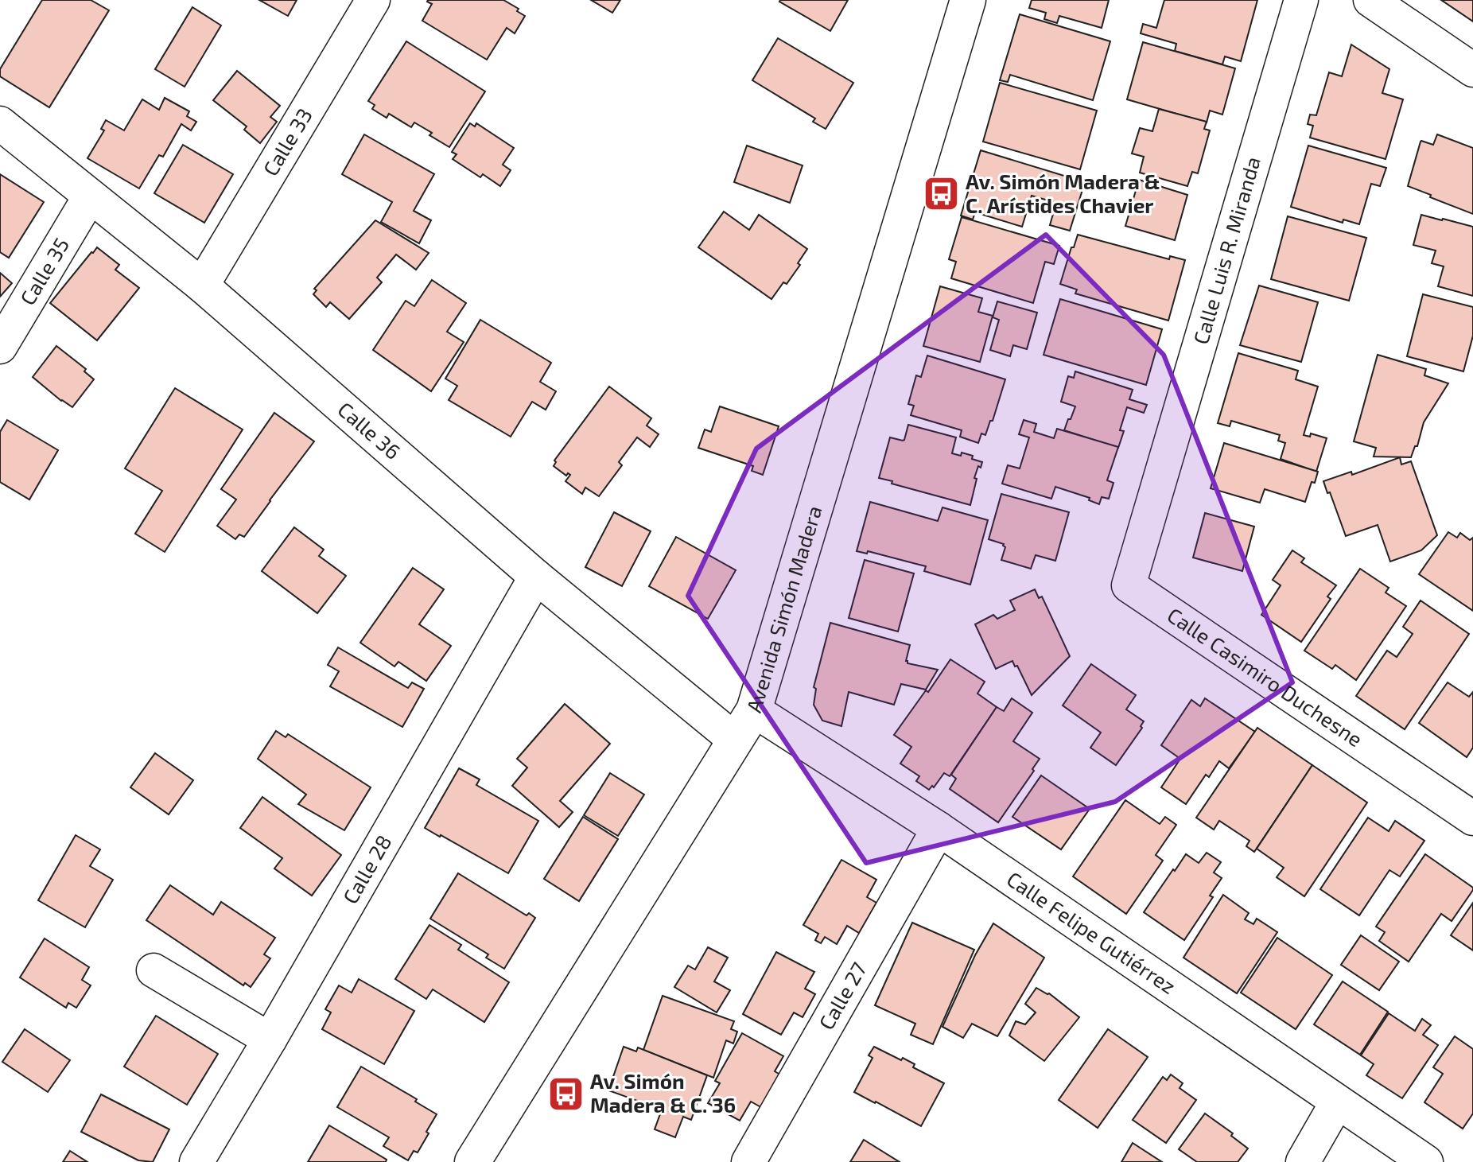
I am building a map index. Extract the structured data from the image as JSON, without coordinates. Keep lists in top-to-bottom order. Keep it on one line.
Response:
{"streets":{"street":["Calle 33","Calle Luis R. Miranda","Calle 35","Calle 36","Avenida Simón Madera","Calle Casimiro Duchesne","Calle 28","Calle Felipe Gutiérrez","Calle 27"]},"crossings":[["Calle 33","Calle 36"],["Calle Luis R. Miranda","Calle Casimiro Duchesne"],["Calle 35","Calle 36"],["Calle 36","Avenida Simón Madera"],["Calle 36","Calle 28"],["Avenida Simón Madera","Calle Felipe Gutiérrez"],["Calle Felipe Gutiérrez","Calle 27"]],"places":{"bus stop":["Av. Simón Madera & C. Arístides Chavier","Av. Simón Madera & C. 36"]}}
